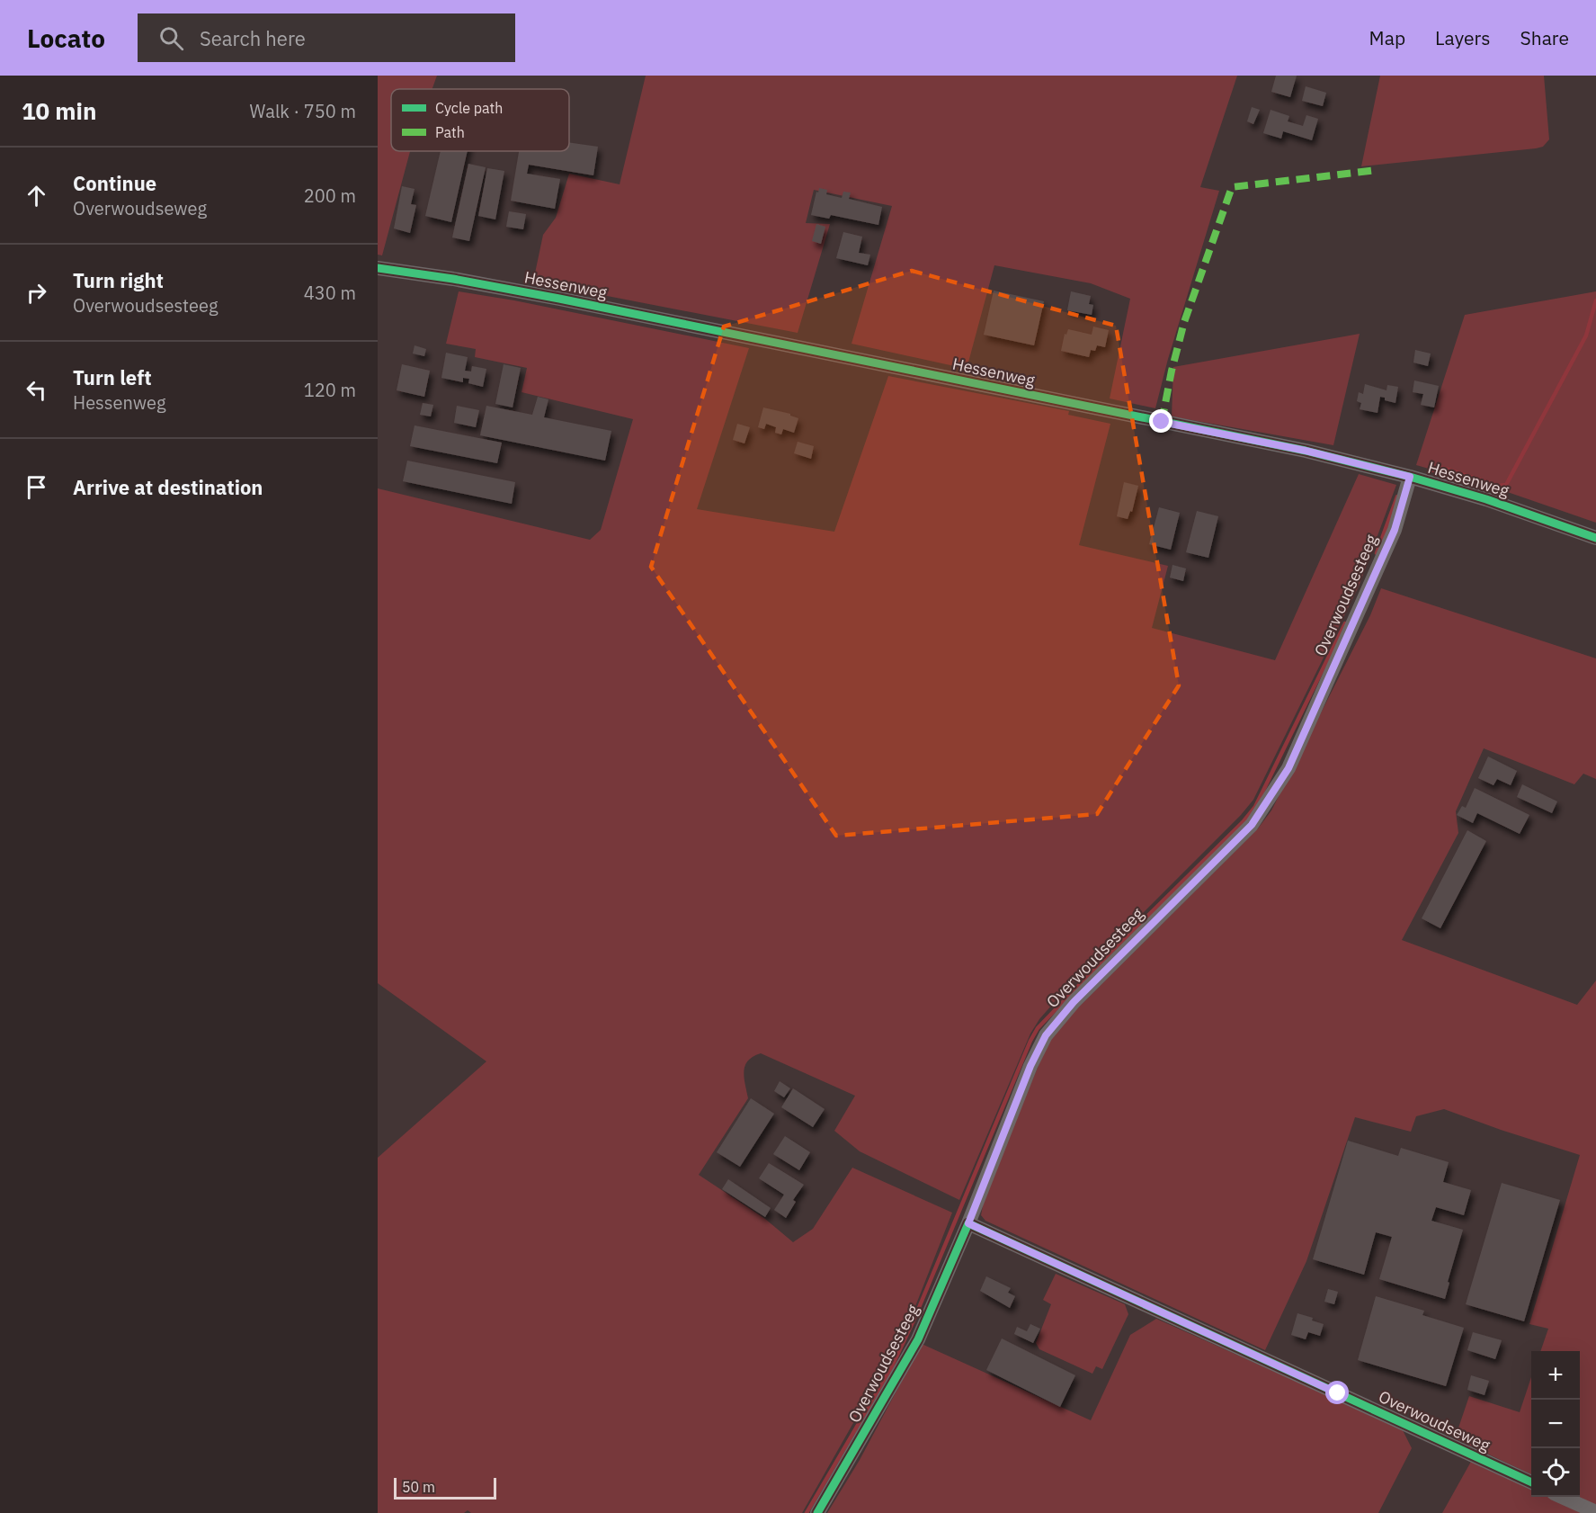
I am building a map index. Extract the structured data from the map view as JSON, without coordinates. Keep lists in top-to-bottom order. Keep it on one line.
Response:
{"streets":{"street":["Hessenweg","Overwoudsesteeg","Overwoudseweg"]},"crossings":[["Hessenweg","Overwoudsesteeg"],["Overwoudsesteeg","Overwoudseweg"]],"legend":["Cycle path","Path"],"scale_bar":"50 m","page":{"header":"Locato","search":"Search here","nav":["Map","Layers","Share"],"heading":["10 min","Walk · 750 m"],"list":[["Continue","Overwoudseweg","200 m"],["Turn right","Overwoudsesteeg","430 m"],["Turn left","Hessenweg","120 m"],"Arrive at destination"],"map_buttons":["+","−"],"scale":"50 m"}}
